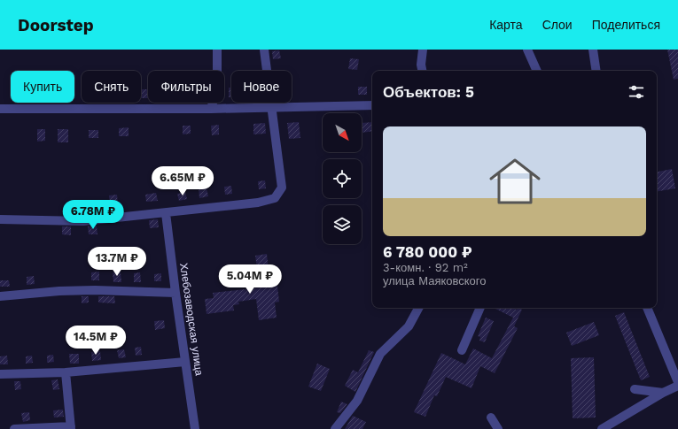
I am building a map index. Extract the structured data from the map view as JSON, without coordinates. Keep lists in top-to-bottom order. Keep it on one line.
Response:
{"streets":{"street":["Хлебозаводская улица"]},"north":"bottom right","page":{"header":"Doorstep","nav":["Карта","Слои","Поделиться"],"chip":["Купить","Снять","Фильтры","Новое"],"heading":"Объектов: 5","list":[{"name":"6 780 000 ₽","note":"3-комн. · 92 m² · улица Маяковского"}],"price":["6.65M ₽","6.78M ₽","13.7M ₽","5.04M ₽","14.5M ₽"]}}
